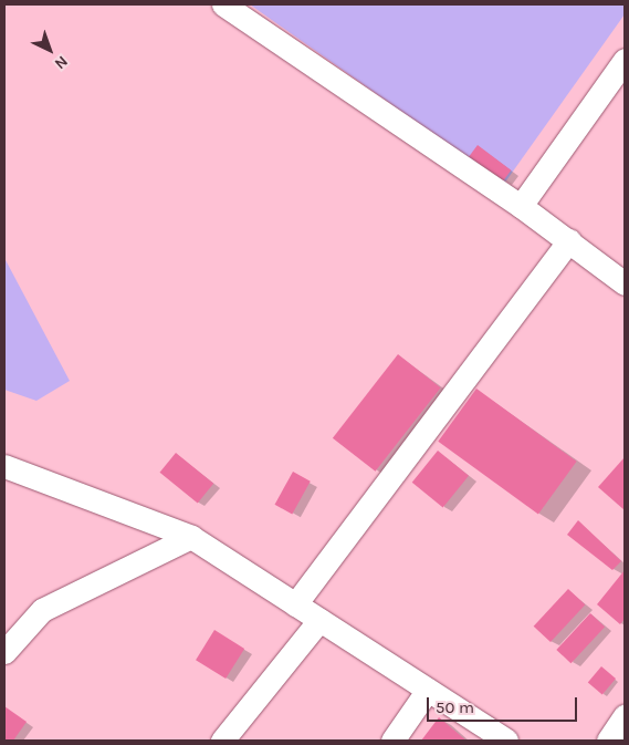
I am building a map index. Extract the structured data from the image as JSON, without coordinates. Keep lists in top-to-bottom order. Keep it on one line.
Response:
{"scale_bar":"50 m","north":"bottom right"}
